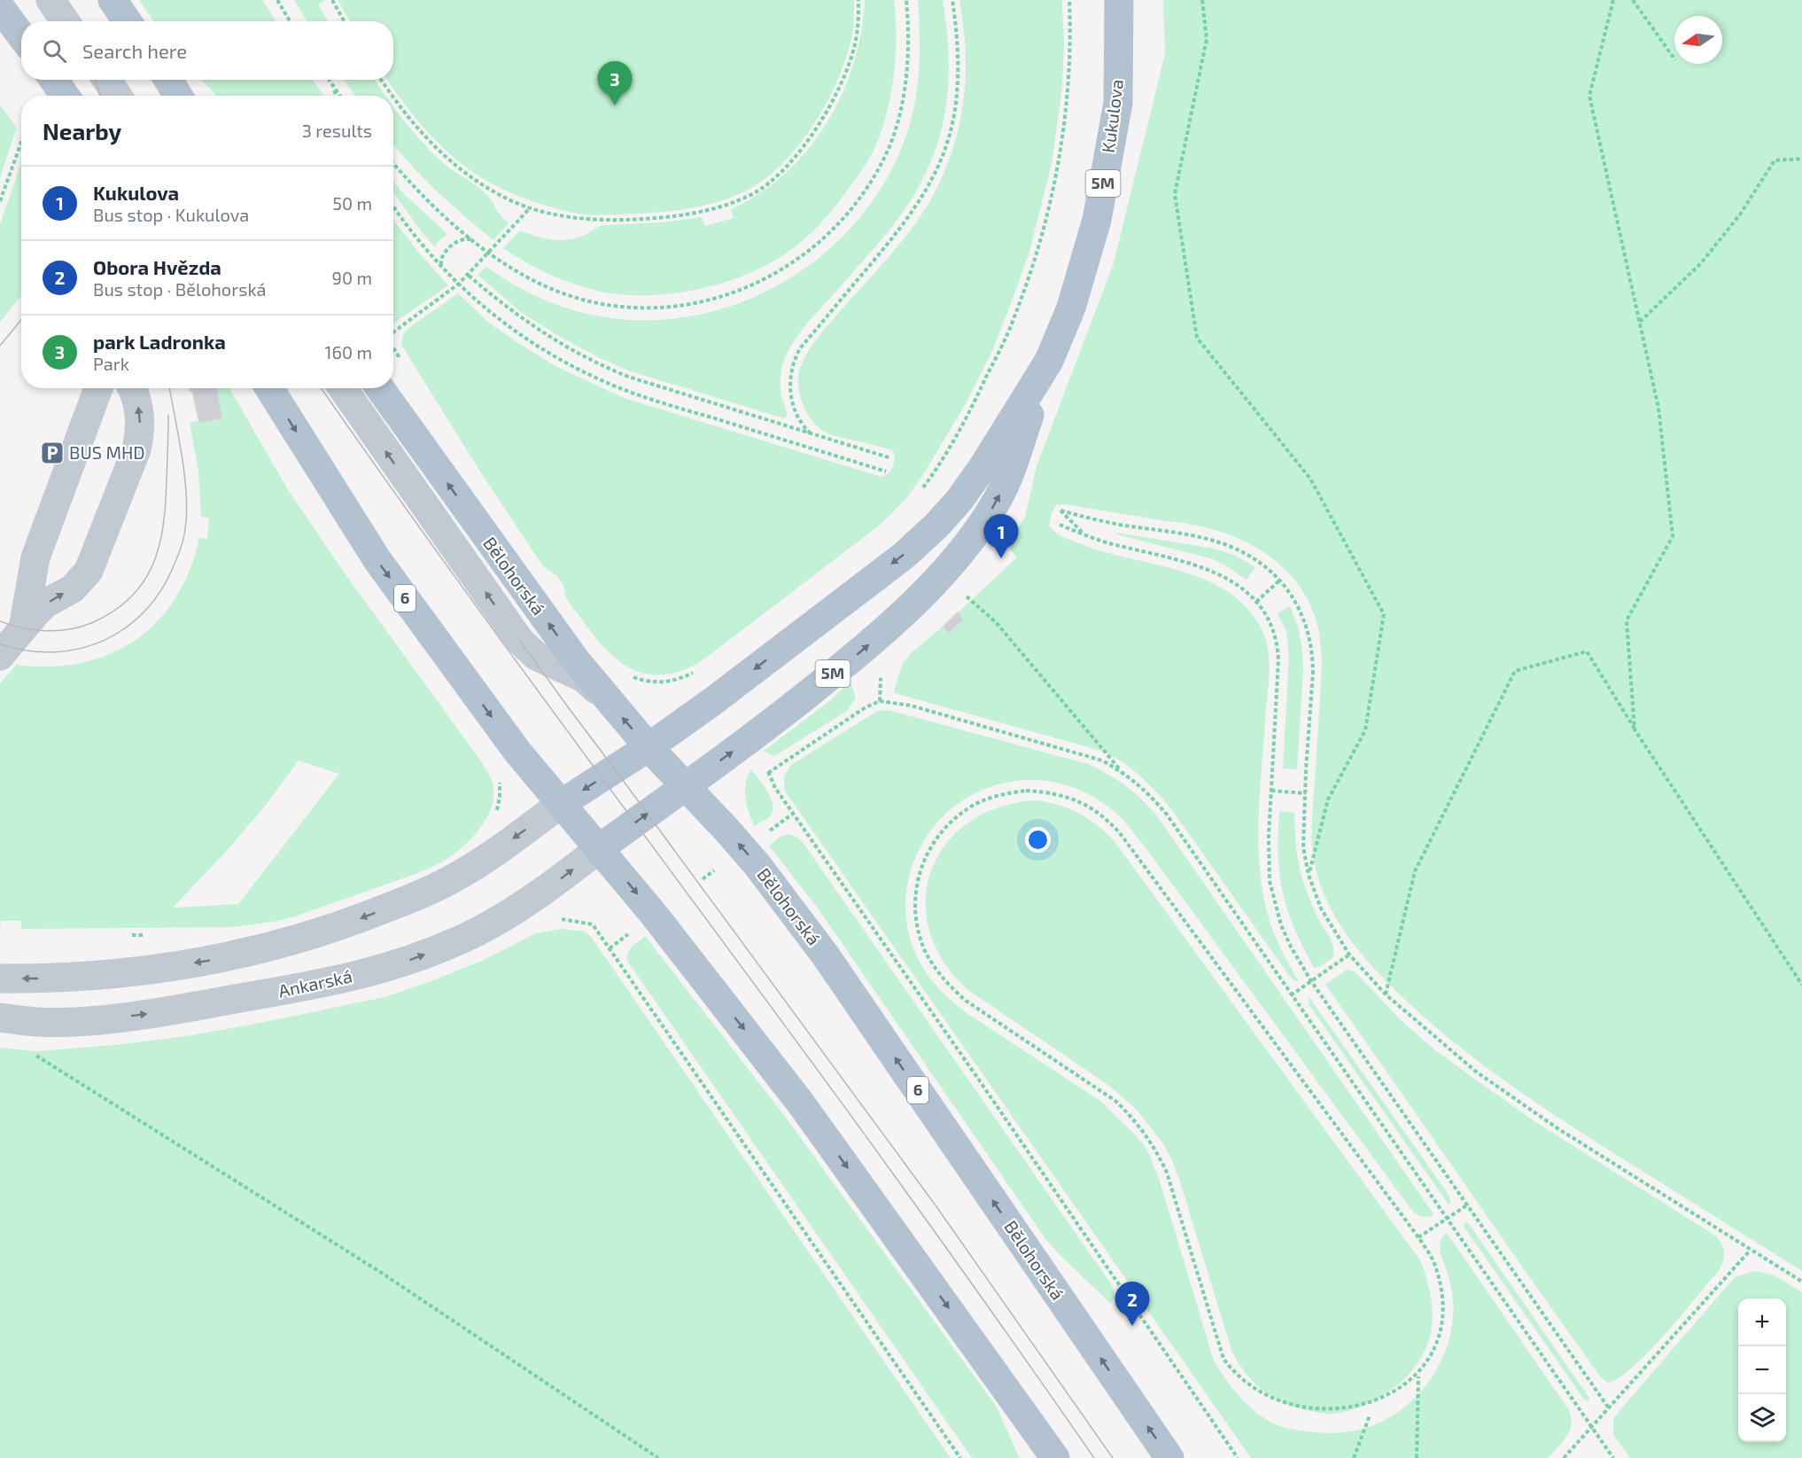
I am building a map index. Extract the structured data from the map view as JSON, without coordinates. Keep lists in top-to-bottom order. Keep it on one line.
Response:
{"streets":{"main road":["Kukulova","5M","Bělohorská","6"],"street":["Ankarská"]},"crossings":[["Kukulova","5M"],["Kukulova","Bělohorská"],["5M","Bělohorská"],["5M","6"],["5M","Ankarská"],["6","Ankarská"]],"places":{"parking":["BUS MHD"]},"north":"left","page":{"search":"Search here","pins":["3","1","2"],"heading":["Nearby","3 results"],"list":[{"mark":"1","name":"Kukulova","note":"Bus stop · Kukulova","value":"50 m"},{"mark":"2","name":"Obora Hvězda","note":"Bus stop · Bělohorská","value":"90 m"},{"mark":"3","name":"park Ladronka","note":"Park","value":"160 m"}],"map_buttons":["+","−"]}}
